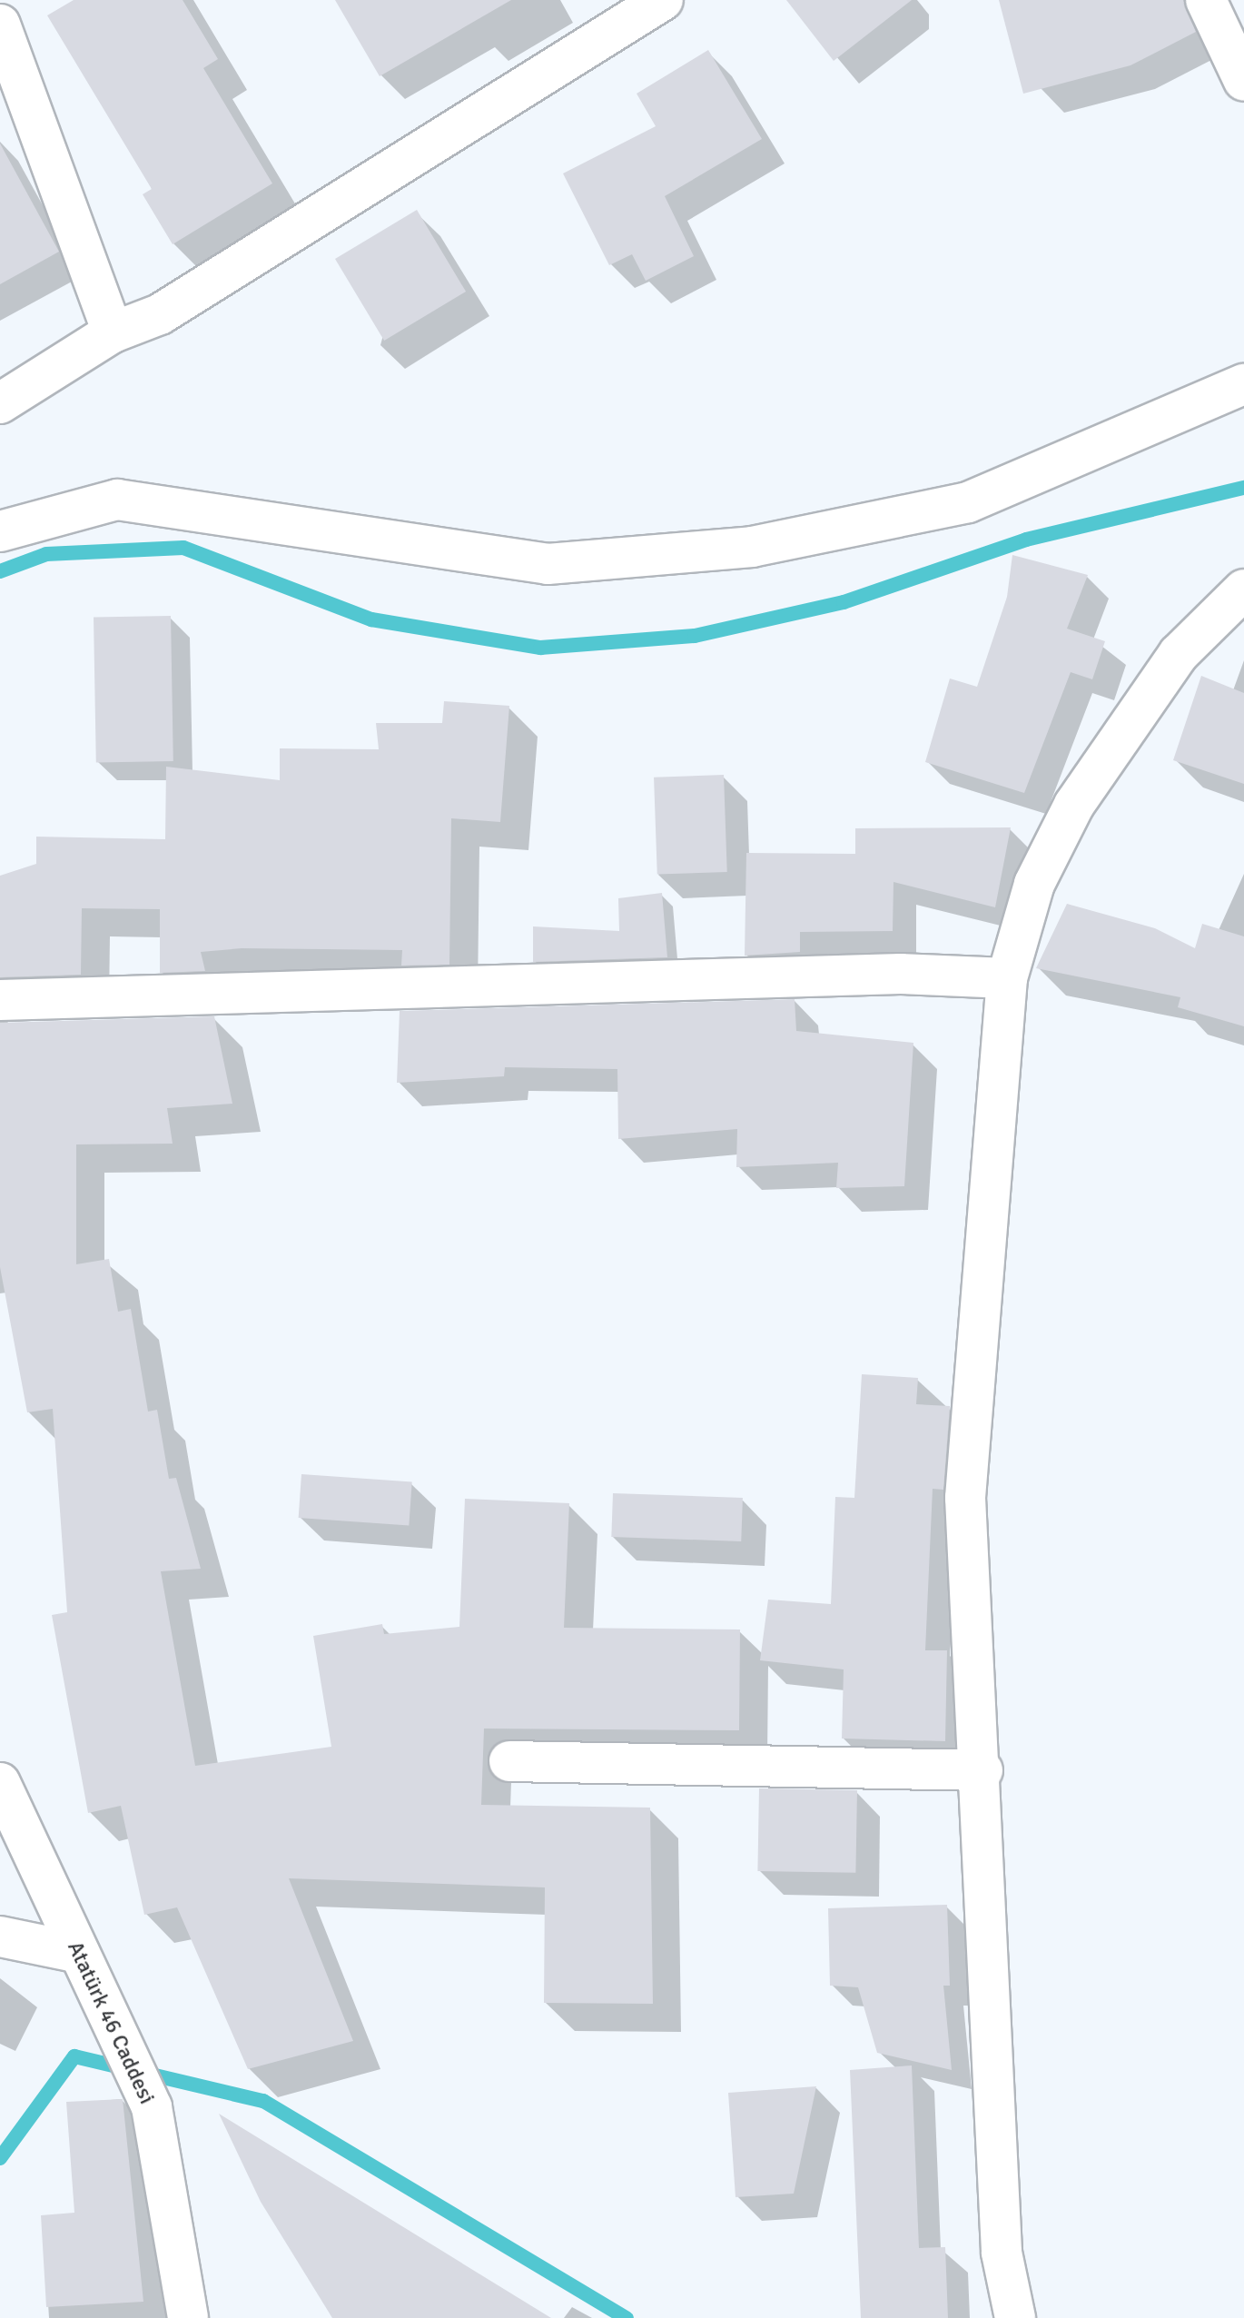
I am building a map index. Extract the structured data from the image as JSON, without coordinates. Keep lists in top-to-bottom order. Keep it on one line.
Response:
{"streets":{"street":["Atatürk 46 Caddesi"]}}
